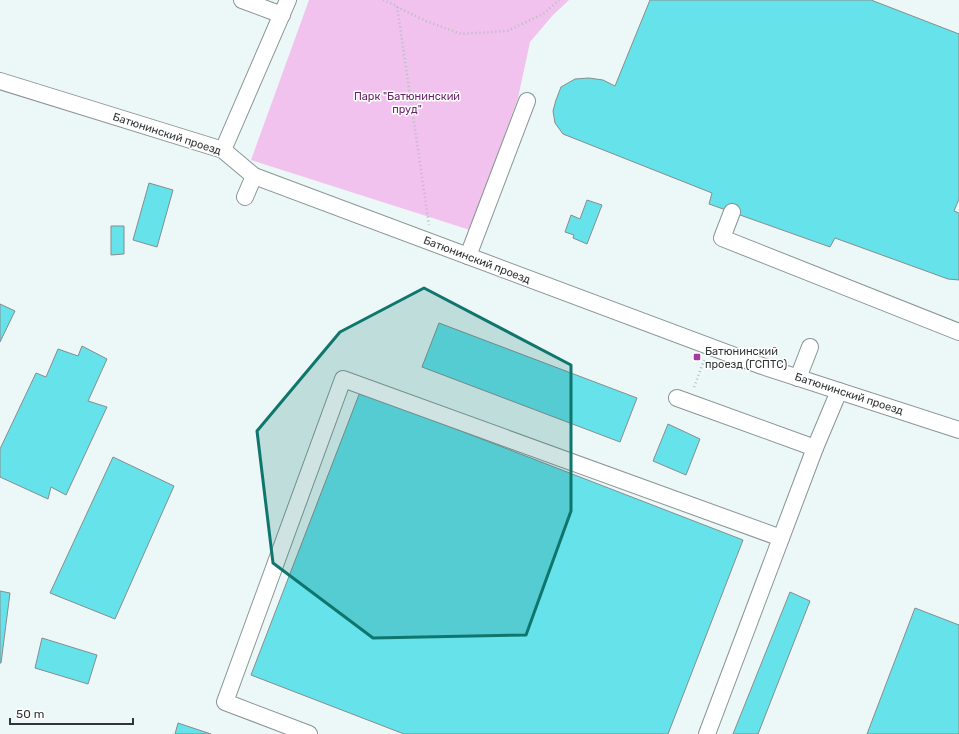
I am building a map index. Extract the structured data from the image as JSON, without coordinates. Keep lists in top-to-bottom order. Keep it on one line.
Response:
{"streets":{"street":["Батюнинский проезд"]},"parks":["Парк \"Батюнинский пруд\""],"places":{"transit":["Батюнинский проезд (ГСПТС)"]},"scale_bar":"50 m"}
